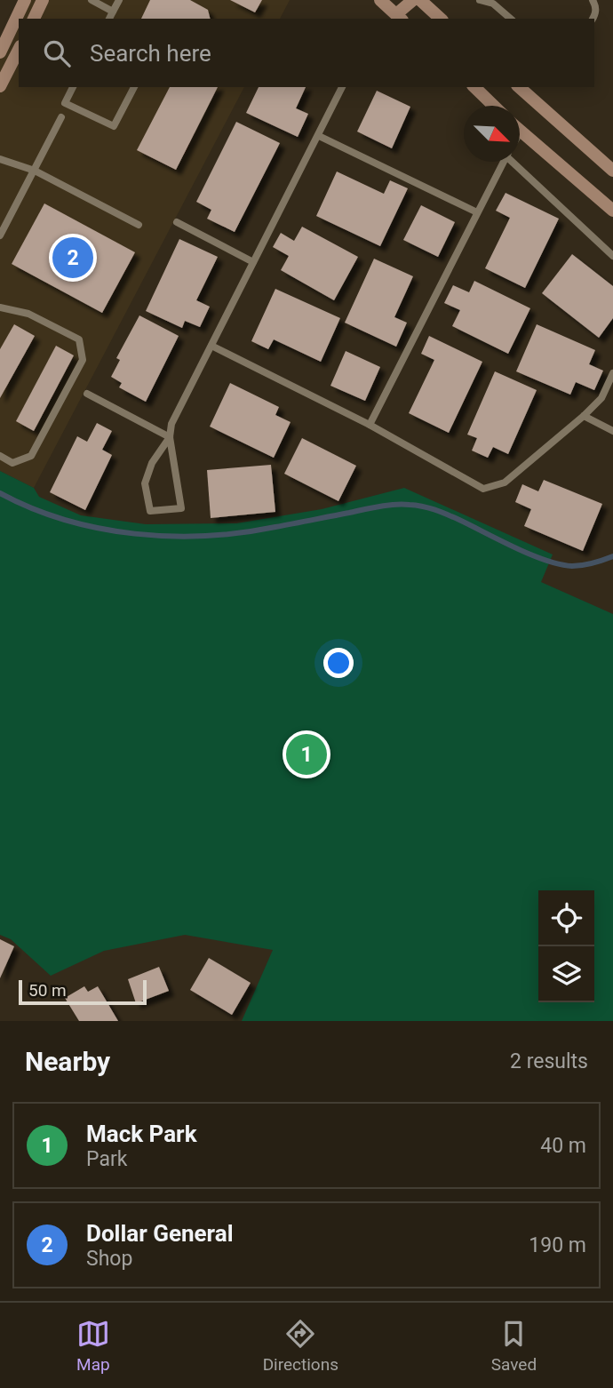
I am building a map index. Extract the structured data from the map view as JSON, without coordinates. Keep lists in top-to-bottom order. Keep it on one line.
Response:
{"scale_bar":"50 m","north":"bottom right","page":{"search":"Search here","pins":["2","1"],"scale":"50 m","heading":["Nearby","2 results"],"list":[{"mark":"1","name":"Mack Park","note":"Park","value":"40 m"},{"mark":"2","name":"Dollar General","note":"Shop","value":"190 m"}],"nav":["Map","Directions","Saved"]}}
